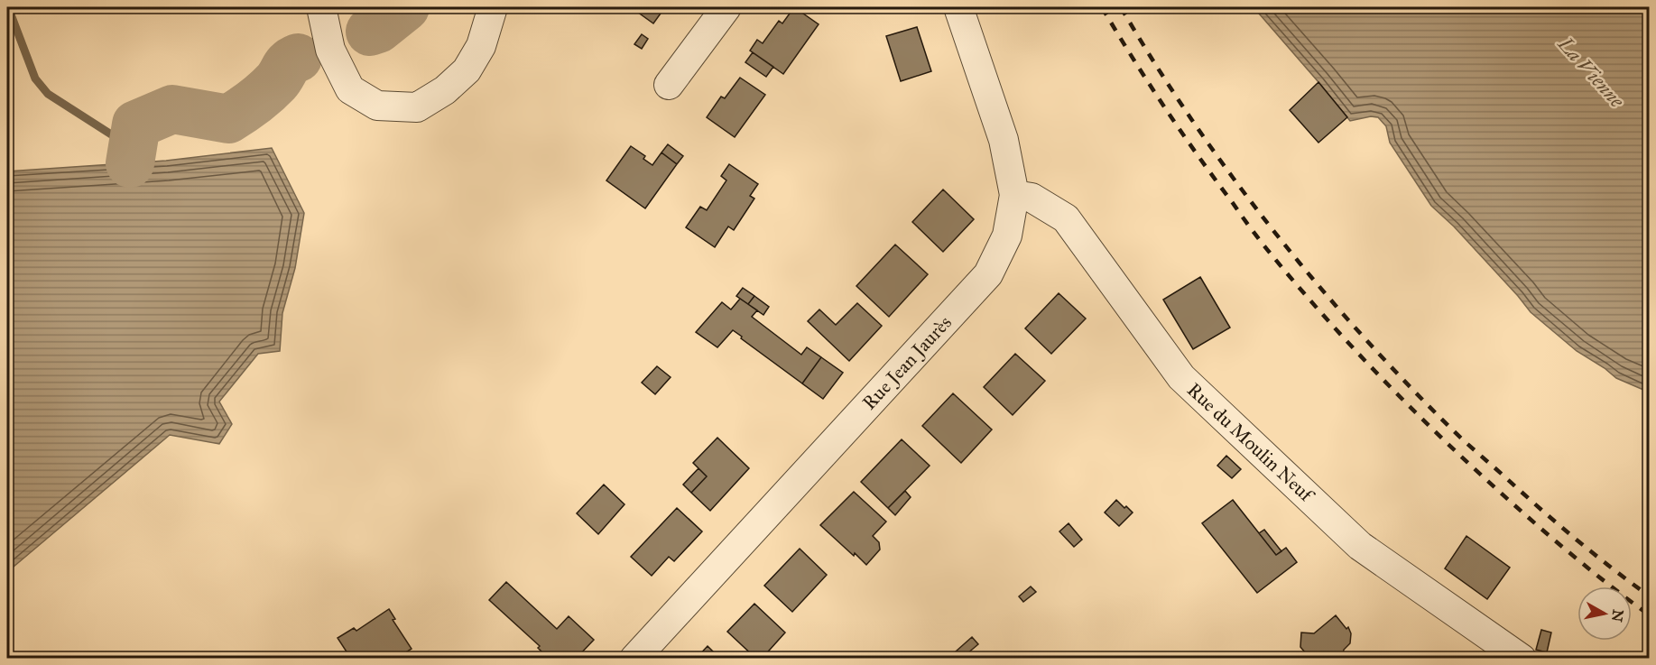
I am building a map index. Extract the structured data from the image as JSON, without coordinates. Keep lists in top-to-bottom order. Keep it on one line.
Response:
{"streets":{"street":["Rue Jean Jaurès","Rue du Moulin Neuf"]},"crossings":[["Rue Jean Jaurès","Rue du Moulin Neuf"]],"water":["La Vienne"],"north":"right"}
